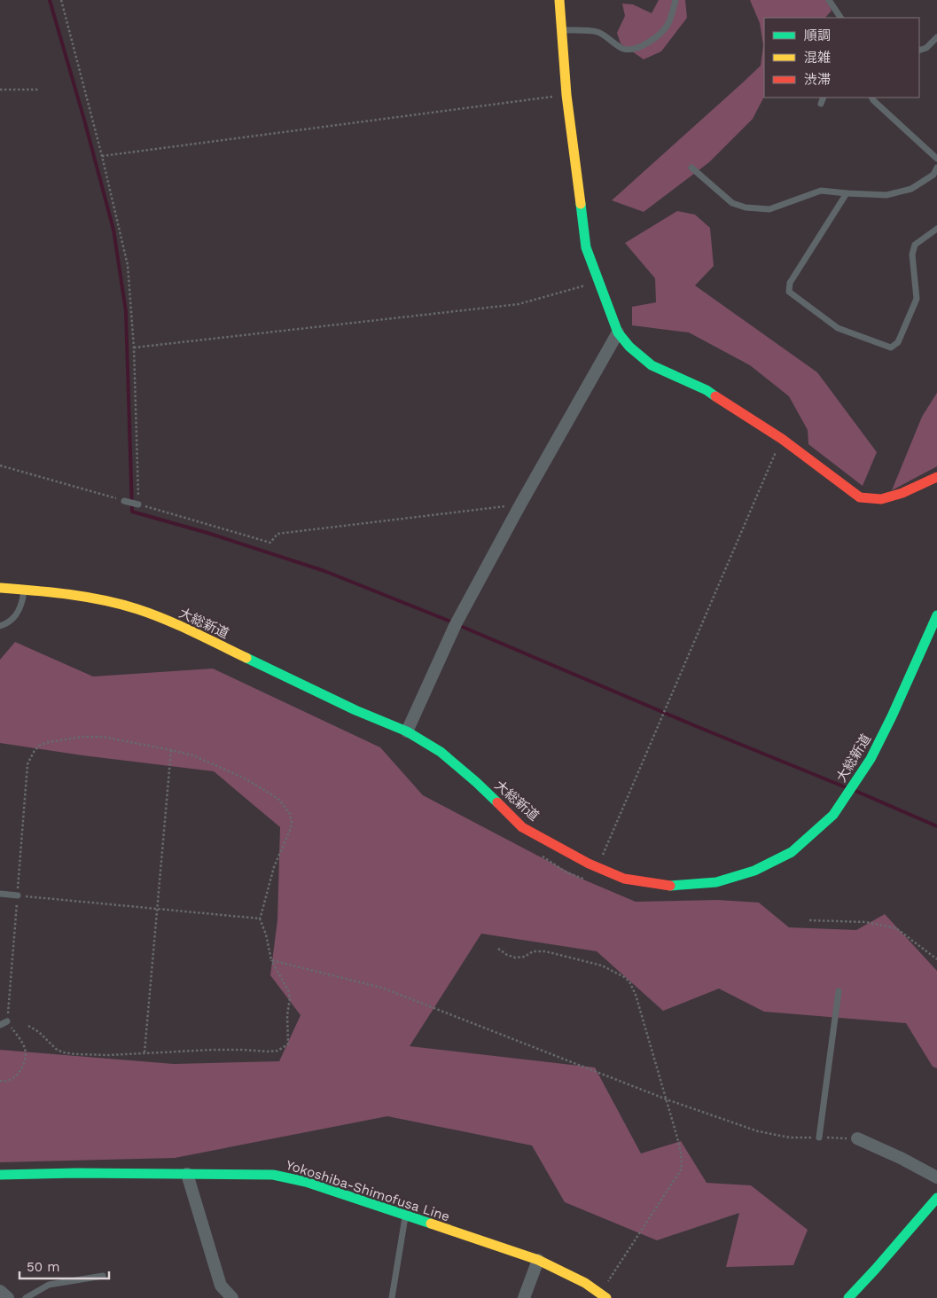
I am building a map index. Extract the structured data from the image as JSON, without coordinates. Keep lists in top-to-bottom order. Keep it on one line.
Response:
{"streets":{"main road":["大総新道","Yokoshiba-Shimofusa Line"]},"legend":["順調","混雑","渋滞"],"scale_bar":"50 m"}
